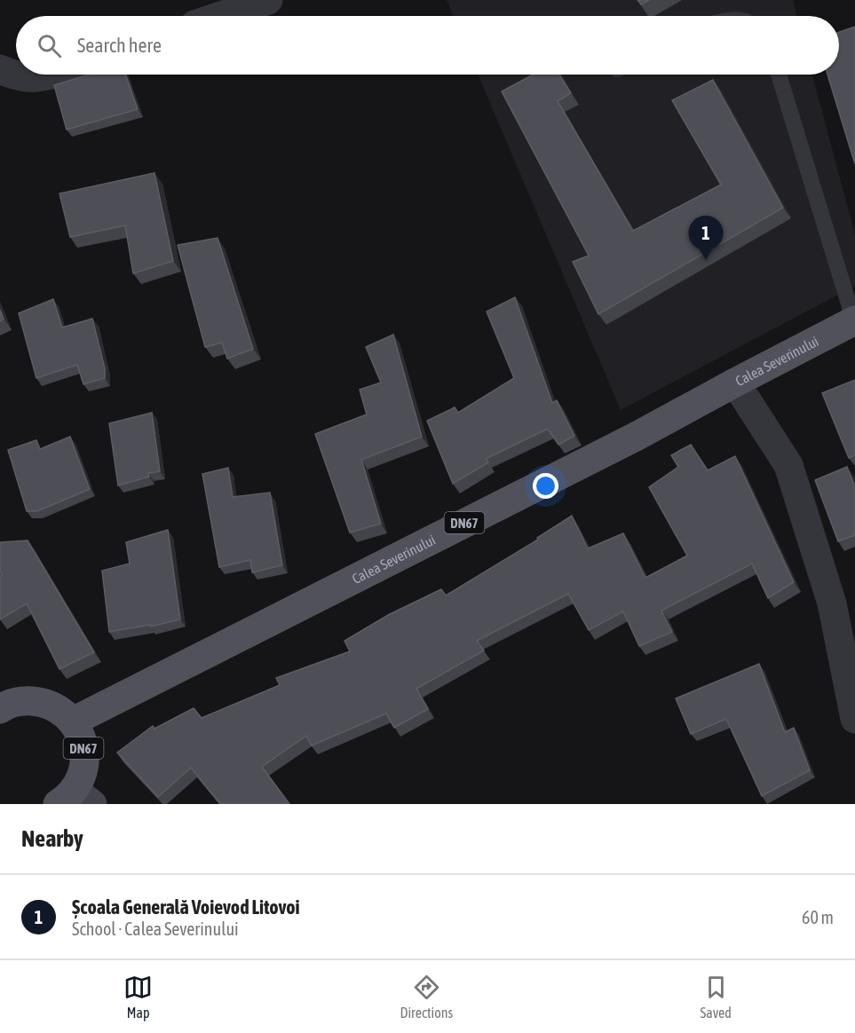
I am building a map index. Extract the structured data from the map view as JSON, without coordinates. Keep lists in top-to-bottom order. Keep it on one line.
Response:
{"streets":{"main road":["Calea Severinului","DN67"]},"crossings":[["Calea Severinului","DN67"]],"page":{"search":"Search here","pins":"1","heading":"Nearby","list":[{"mark":"1","name":"Școala Generală Voievod Litovoi","note":"School · Calea Severinului","value":"60 m"}],"nav":["Map","Directions","Saved"]}}
